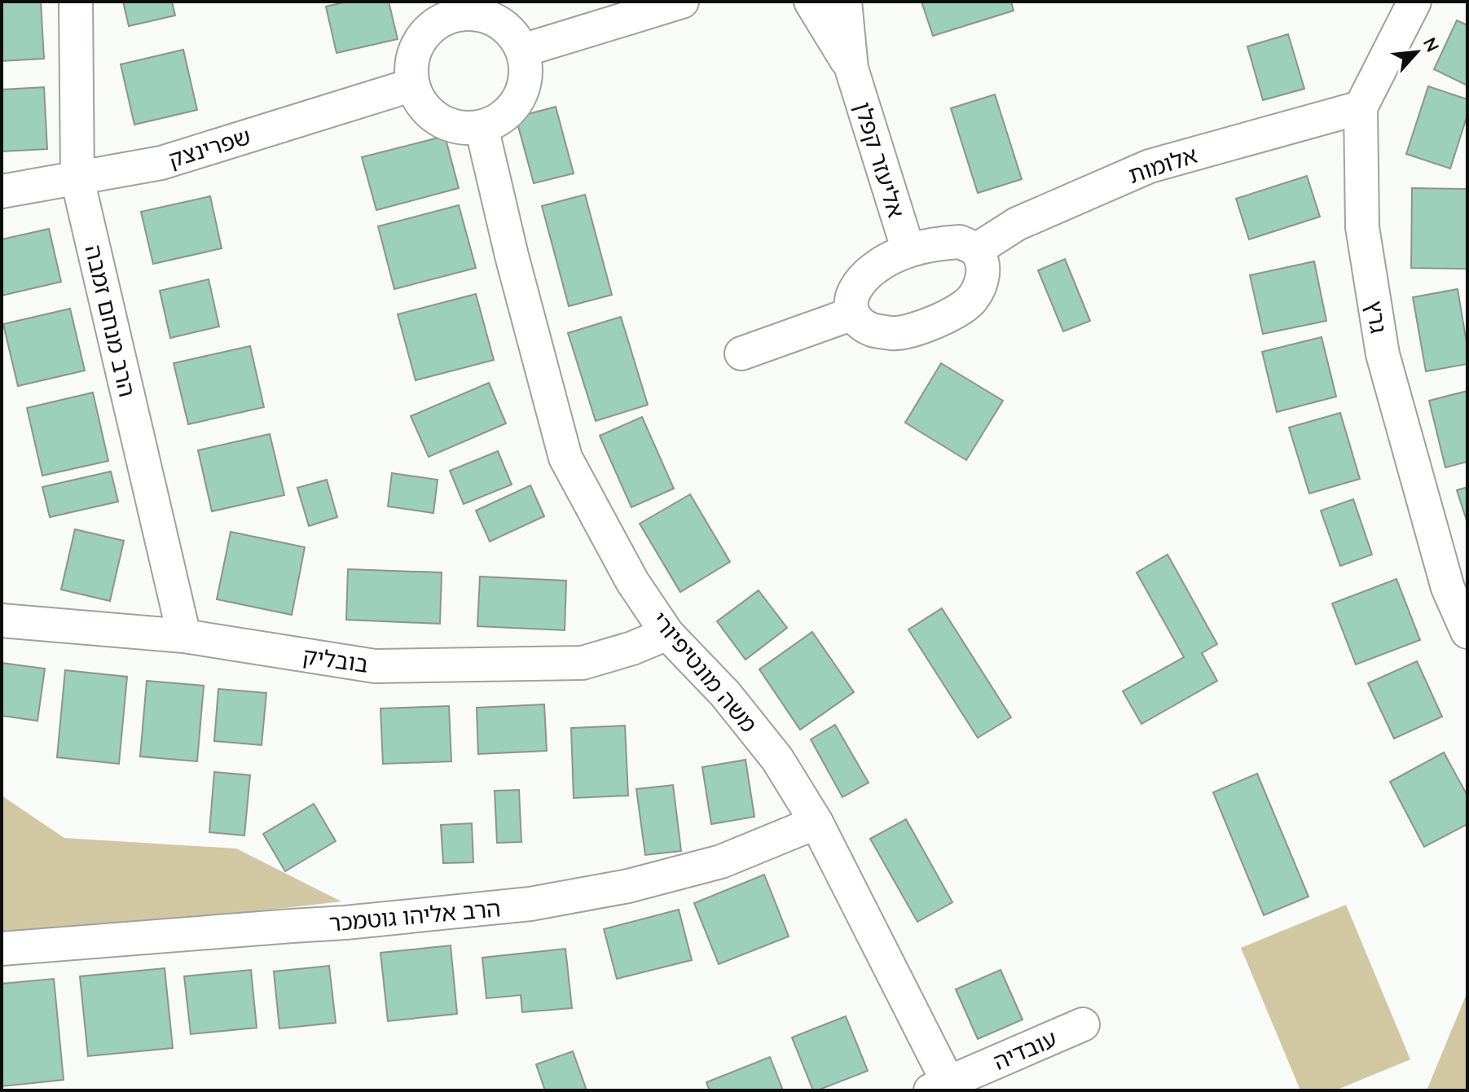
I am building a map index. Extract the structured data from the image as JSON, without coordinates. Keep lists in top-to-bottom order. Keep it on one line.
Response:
{"streets":{"street":["שפרינצק","אליעזר קפלן","אלומות","גרץ","הרב מנחם זמבה","בובליק","משה מונטיפיורי","הרב אליהו גוטמכר","עובדיה"]},"crossings":[["שפרינצק","הרב מנחם זמבה"],["שפרינצק","משה מונטיפיורי"],["אליעזר קפלן","אלומות"],["אלומות","גרץ"],["הרב מנחם זמבה","בובליק"],["בובליק","משה מונטיפיורי"],["משה מונטיפיורי","הרב אליהו גוטמכר"],["משה מונטיפיורי","עובדיה"]],"north":"top right"}
